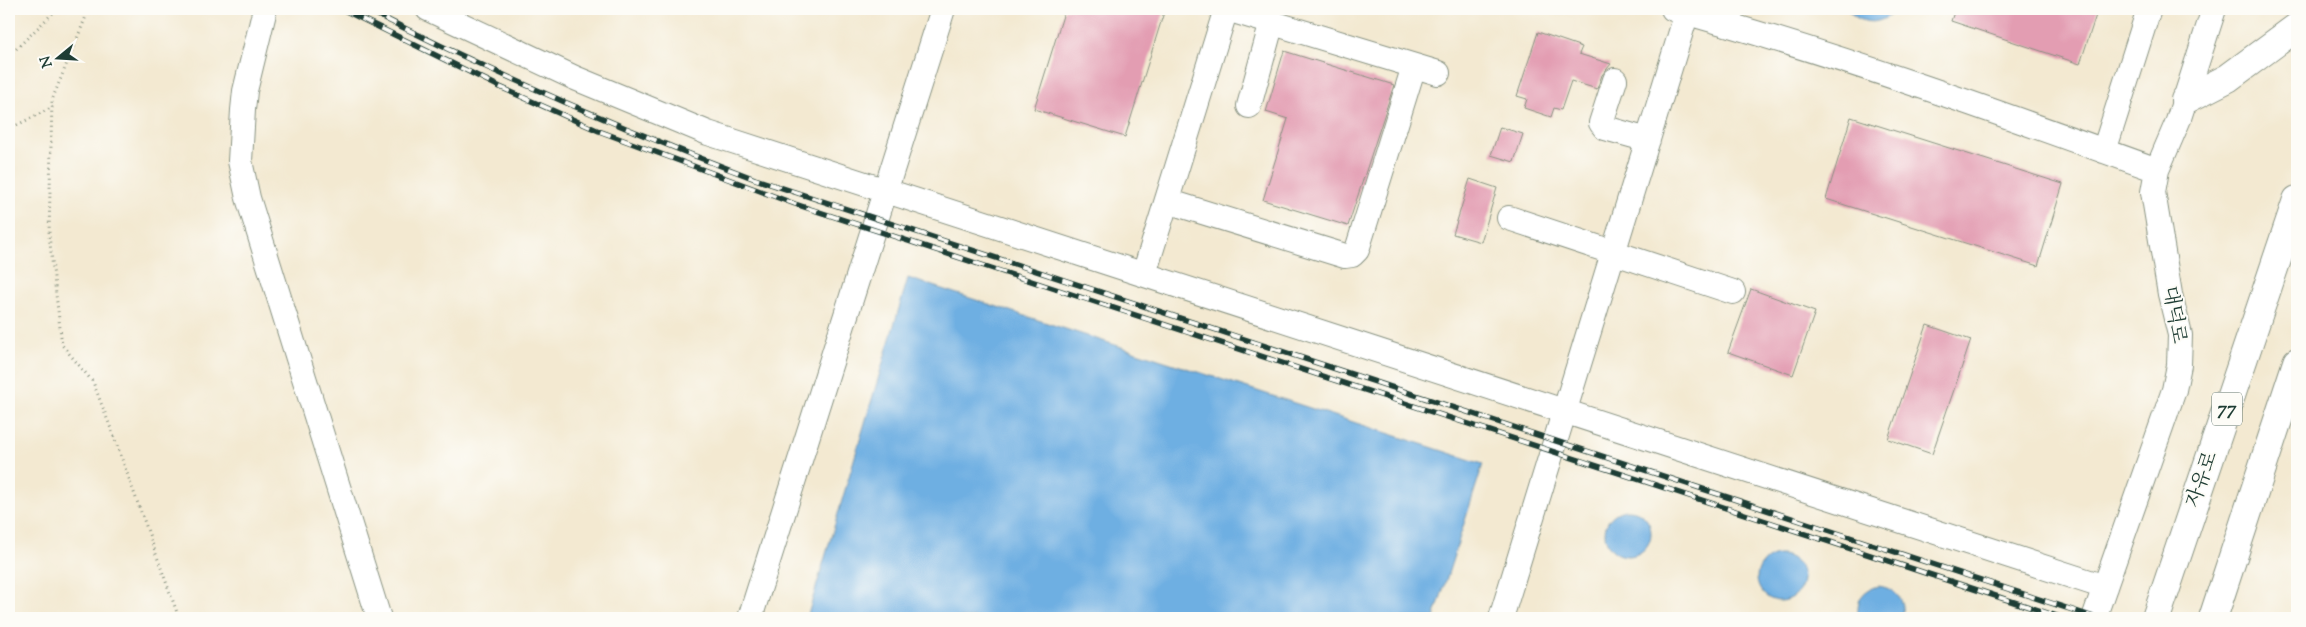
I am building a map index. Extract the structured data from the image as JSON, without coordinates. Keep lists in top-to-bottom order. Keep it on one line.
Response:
{"streets":{"highway":["77","자유로"],"street":["대덕로"]},"north":"left"}
